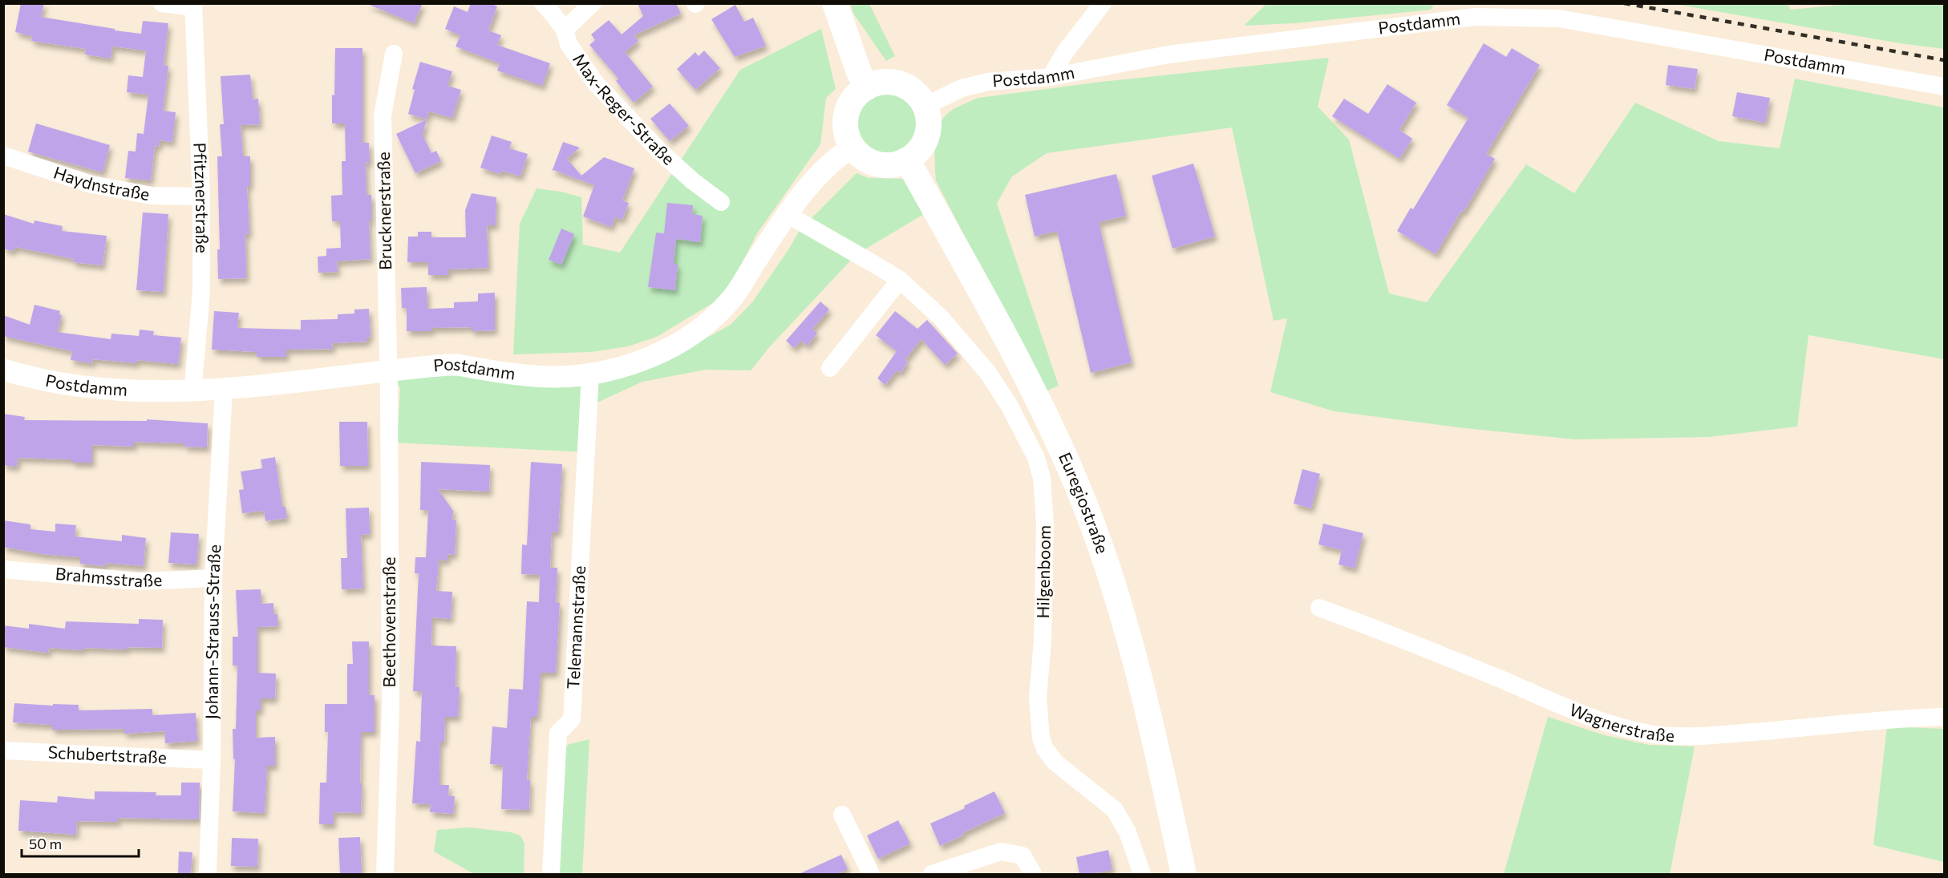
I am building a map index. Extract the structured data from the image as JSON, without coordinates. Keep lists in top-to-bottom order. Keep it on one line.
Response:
{"streets":{"main road":["Euregiostraße"],"street":["Postdamm","Max-Reger-Straße","Haydnstraße","Pfitznerstraße","Brucknerstraße","Hilgenboom","Brahmsstraße","Beethovenstraße","Telemannstraße","Johann-Strauss-Straße","Wagnerstraße","Schubertstraße"]},"crossings":[["Postdamm","Pfitznerstraße"],["Postdamm","Brucknerstraße"],["Postdamm","Euregiostraße"],["Postdamm","Hilgenboom"],["Postdamm","Beethovenstraße"],["Postdamm","Telemannstraße"],["Postdamm","Johann-Strauss-Straße"],["Haydnstraße","Pfitznerstraße"],["Brucknerstraße","Beethovenstraße"],["Brahmsstraße","Johann-Strauss-Straße"],["Johann-Strauss-Straße","Schubertstraße"]],"scale_bar":"50 m"}
